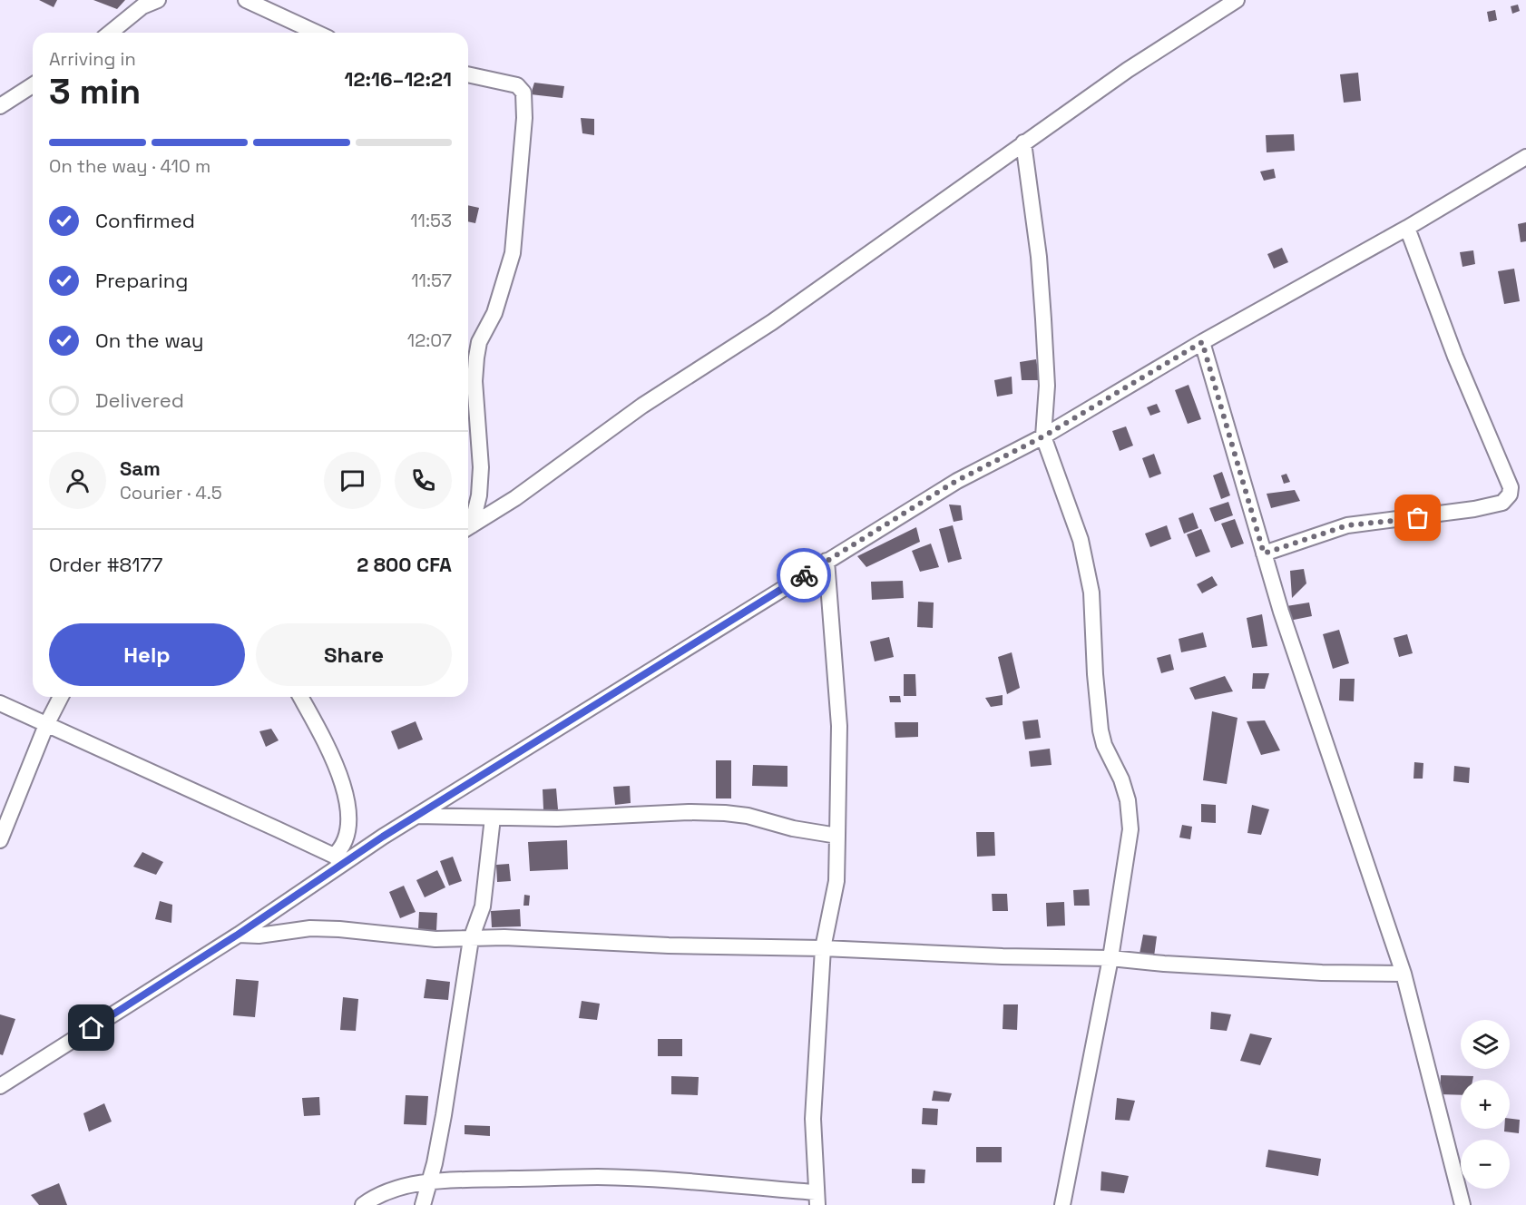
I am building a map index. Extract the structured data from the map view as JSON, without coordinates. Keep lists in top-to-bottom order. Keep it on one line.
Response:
{"page":{"heading":["3 min","Arriving in","12:16–12:21"],"panel":["Sam","Courier · 4.5","Order #8177","2 800 CFA"],"bar":"On the way · 410 m","list":[["Confirmed","11:53"],["Preparing","11:57"],["On the way","12:07"],"Delivered"],"buttons":["Help","Share"],"map_buttons":["+","−"]}}
